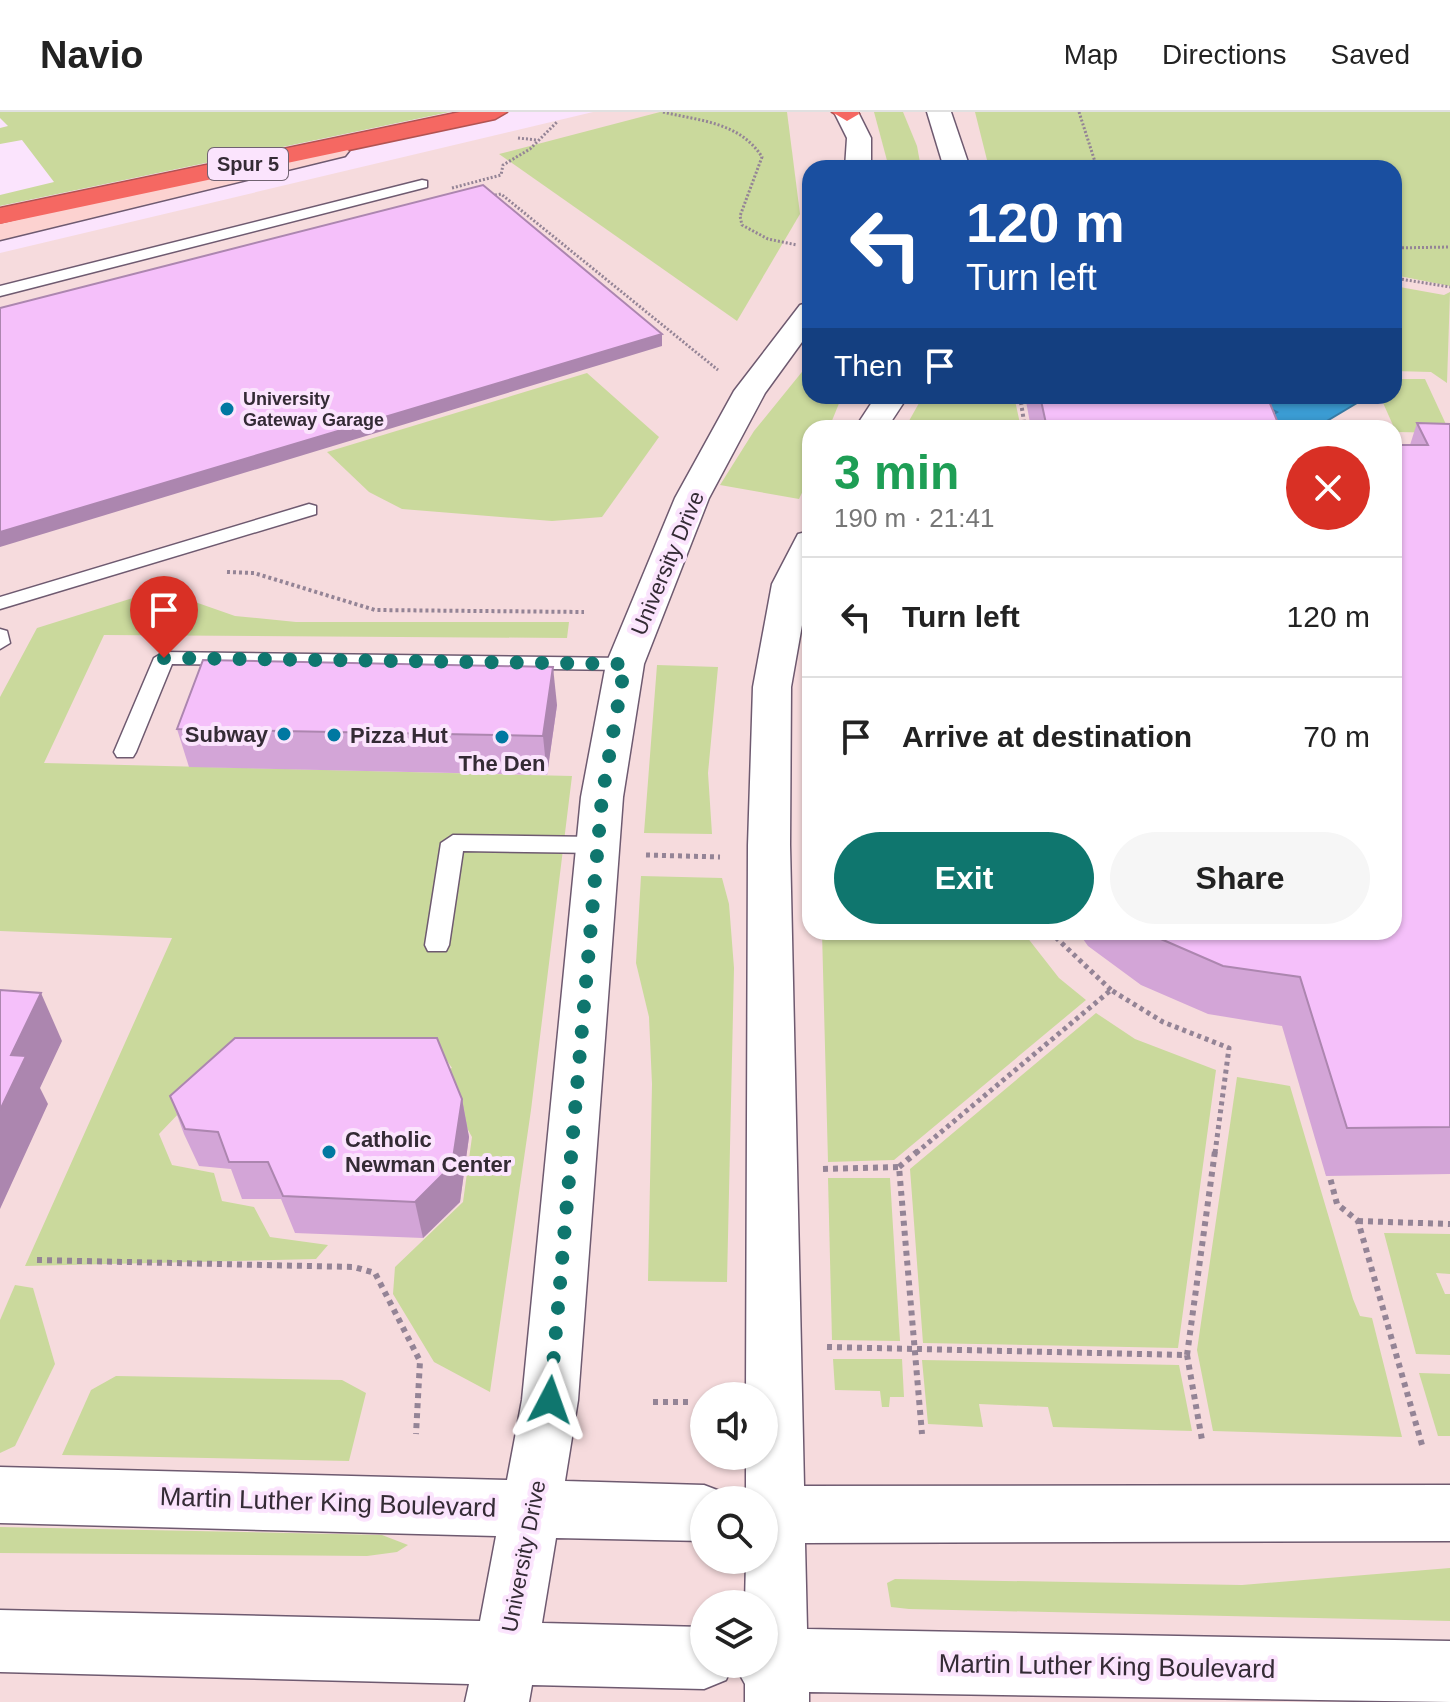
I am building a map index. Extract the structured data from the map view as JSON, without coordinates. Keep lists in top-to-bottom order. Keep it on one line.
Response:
{"streets":{"highway":["Spur 5"],"street":["University Drive","Martin Luther King Boulevard"]},"crossings":[["University Drive","Martin Luther King Boulevard"]],"places":["University Gateway Garage","Subway","Pizza Hut","The Den","Catholic Newman Center"],"page":{"header":"Navio","nav":["Map","Directions","Saved"],"turn":["120 m","Turn left"],"then":"Then","heading":["3 min","190 m · 21:41"],"list":[{"name":"Turn left","value":"120 m"},{"name":"Arrive at destination","value":"70 m"}],"buttons":["Exit","Share"]}}
